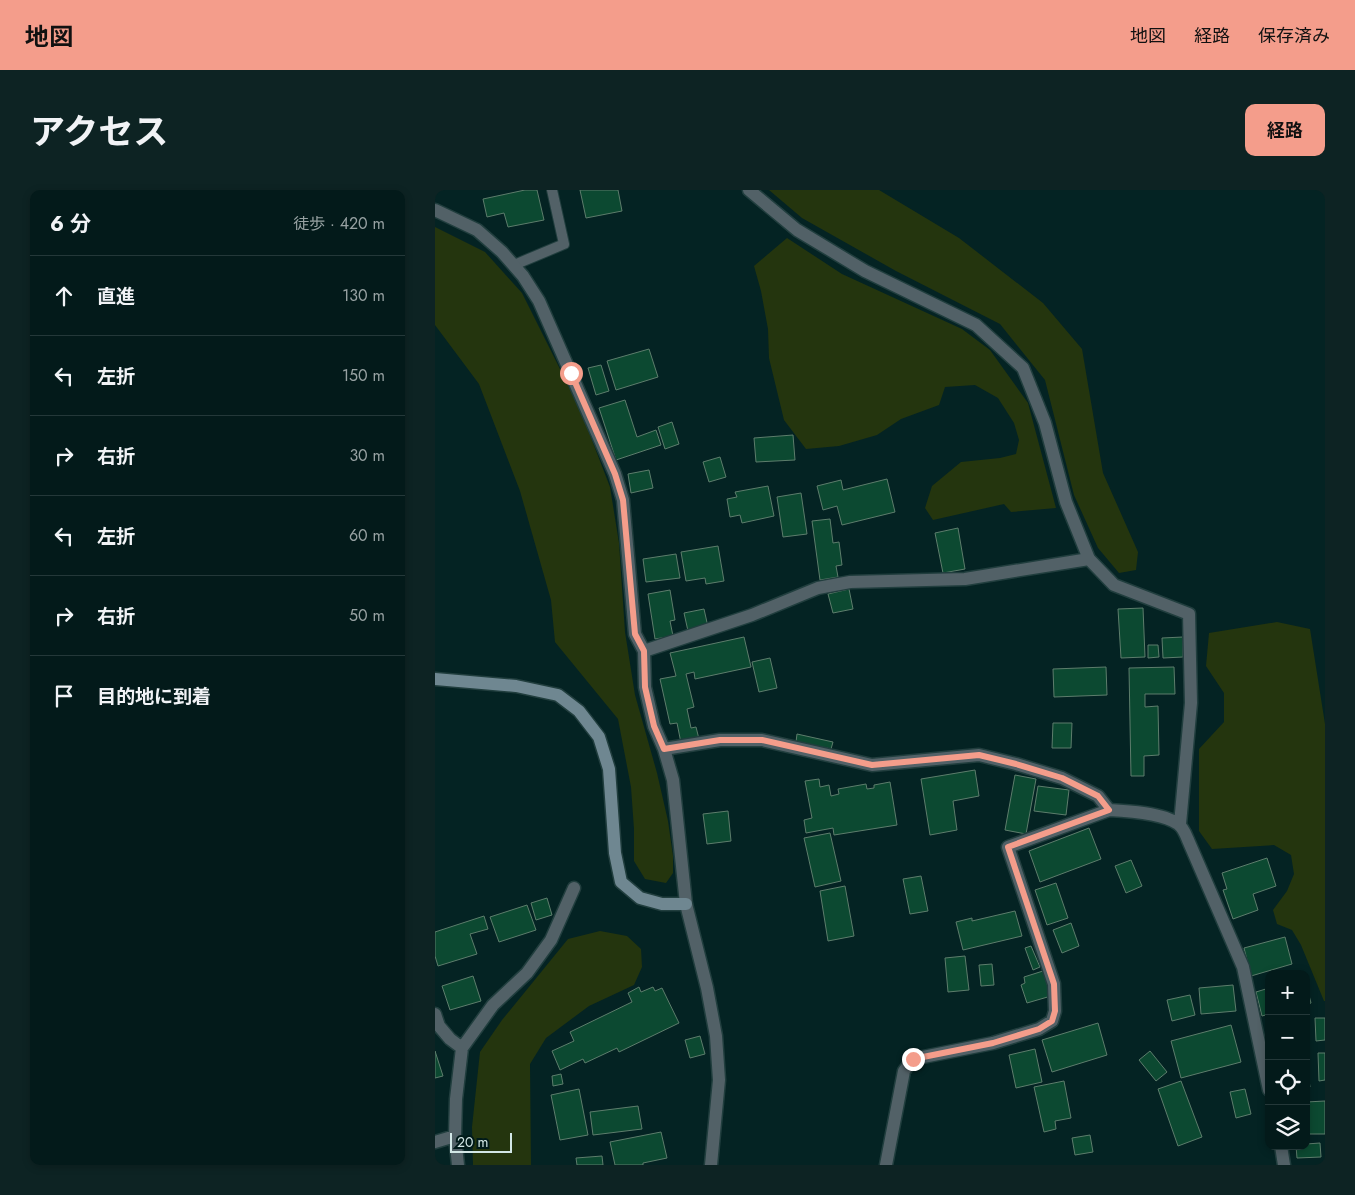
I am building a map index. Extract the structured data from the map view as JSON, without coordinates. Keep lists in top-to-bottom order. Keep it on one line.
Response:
{"scale_bar":"20 m","page":{"header":"地図","nav":["地図","経路","保存済み"],"title":"アクセス","buttons":"経路","heading":["6 分","徒歩 · 420 m"],"list":[["直進","130 m"],["左折","150 m"],["右折","30 m"],["左折","60 m"],["右折","50 m"],"目的地に到着"],"map_buttons":["+","−"],"scale":"20 m"}}
